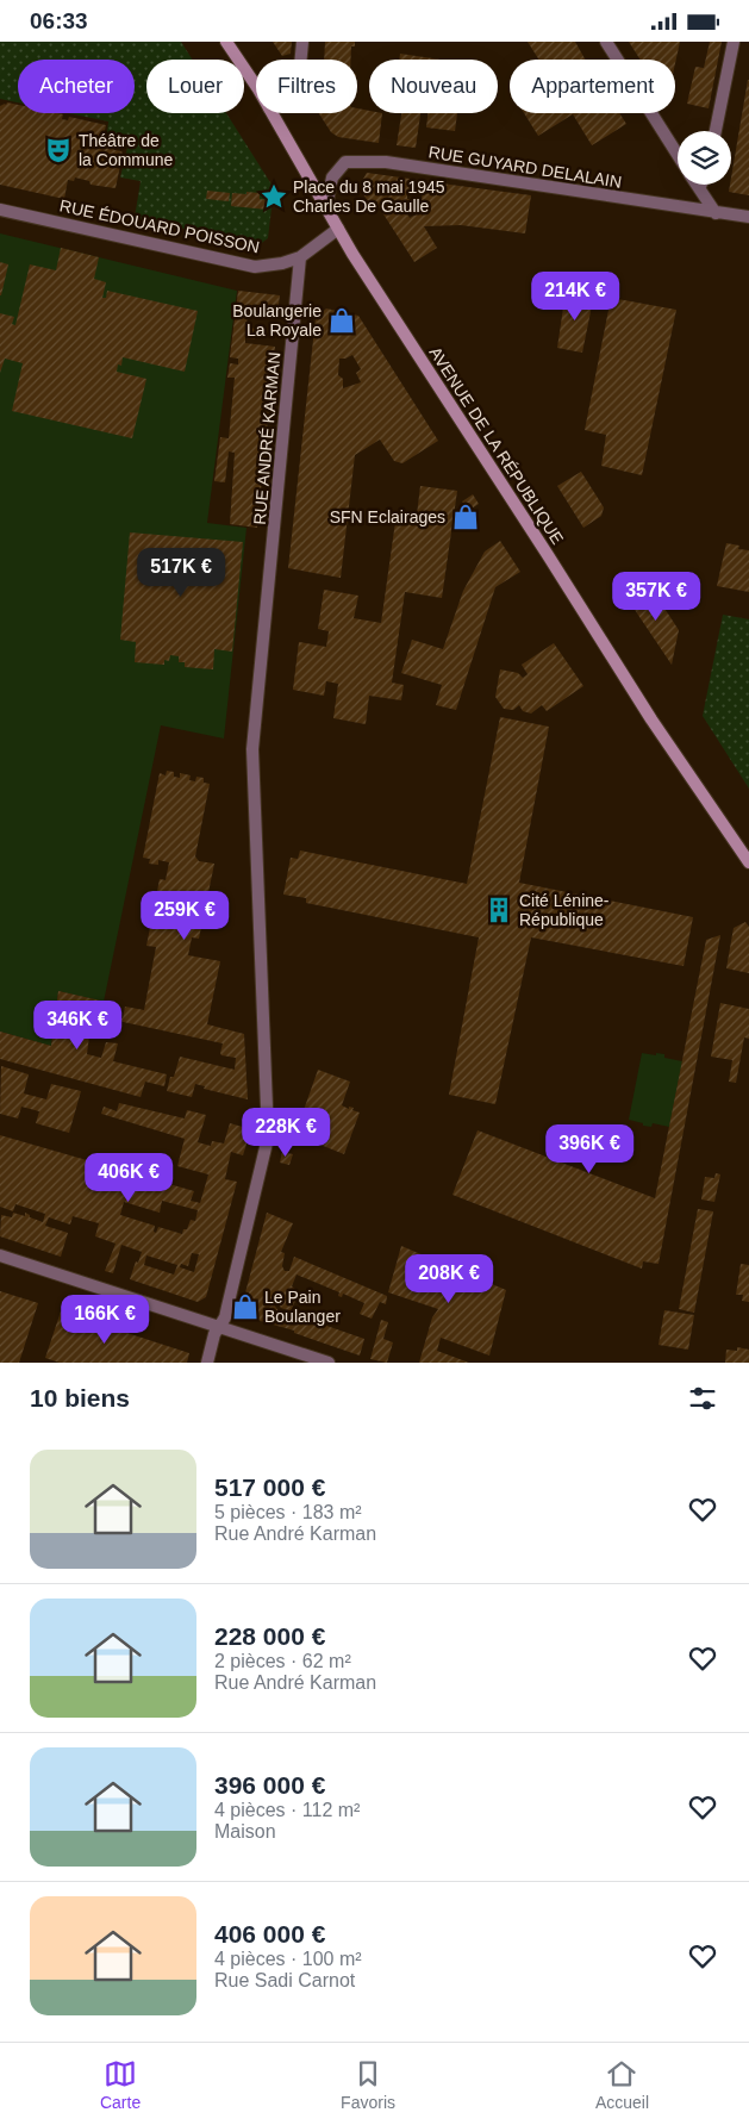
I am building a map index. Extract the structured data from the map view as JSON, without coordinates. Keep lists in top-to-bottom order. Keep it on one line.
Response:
{"streets":{"main road":["AVENUE DE LA RÉPUBLIQUE"],"street":["RUE GUYARD DELALAIN","RUE ÉDOUARD POISSON","RUE ANDRÉ KARMAN"]},"crossings":[["RUE GUYARD DELALAIN","AVENUE DE LA RÉPUBLIQUE"],["RUE ÉDOUARD POISSON","RUE ANDRÉ KARMAN"],["RUE ÉDOUARD POISSON","AVENUE DE LA RÉPUBLIQUE"]],"places":{"theatre":["Théâtre de la Commune"],"place":["Place du 8 mai 1945 Charles De Gaulle"],"shop":["Boulangerie La Royale","SFN Eclairages","Le Pain Boulanger"],"building":["Cité Lénine- République"]},"page":{"status":"06:33","chip":["Acheter","Louer","Filtres","Nouveau","Appartement"],"price":["214K €","517K €","357K €","259K €","346K €","228K €","396K €","406K €","208K €","166K €"],"heading":"10 biens","list":[{"name":"517 000 €","note":"5 pièces · 183 m² · Rue André Karman"},{"name":"228 000 €","note":"2 pièces · 62 m² · Rue André Karman"},{"name":"396 000 €","note":"4 pièces · 112 m² · Maison"},{"name":"406 000 €","note":"4 pièces · 100 m² · Rue Sadi Carnot"}],"tabs":["Carte","Favoris","Accueil"]}}
